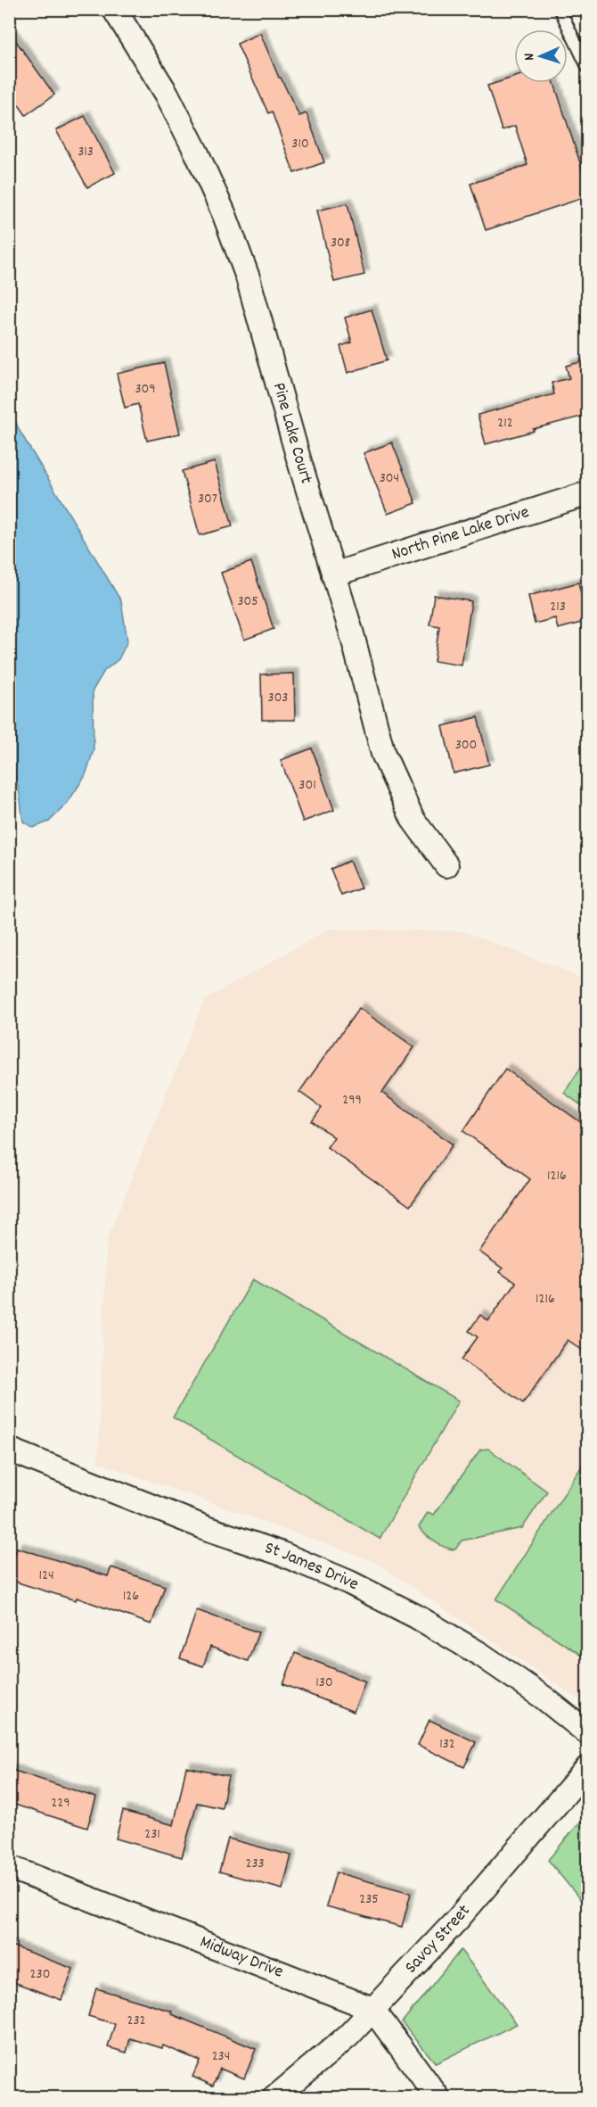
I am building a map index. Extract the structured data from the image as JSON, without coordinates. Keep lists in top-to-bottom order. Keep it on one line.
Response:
{"streets":{"street":["Pine Lake Court","North Pine Lake Drive","St James Drive","Savoy Street","Midway Drive"]},"crossings":[["Pine Lake Court","North Pine Lake Drive"],["Savoy Street","Midway Drive"]],"house_numbers":["310","313","308","309","212","304","307","305","213","303","300","301","299","1216","1216","124","126","130","132","229","231","233","235","230","232","234"],"north":"left"}
